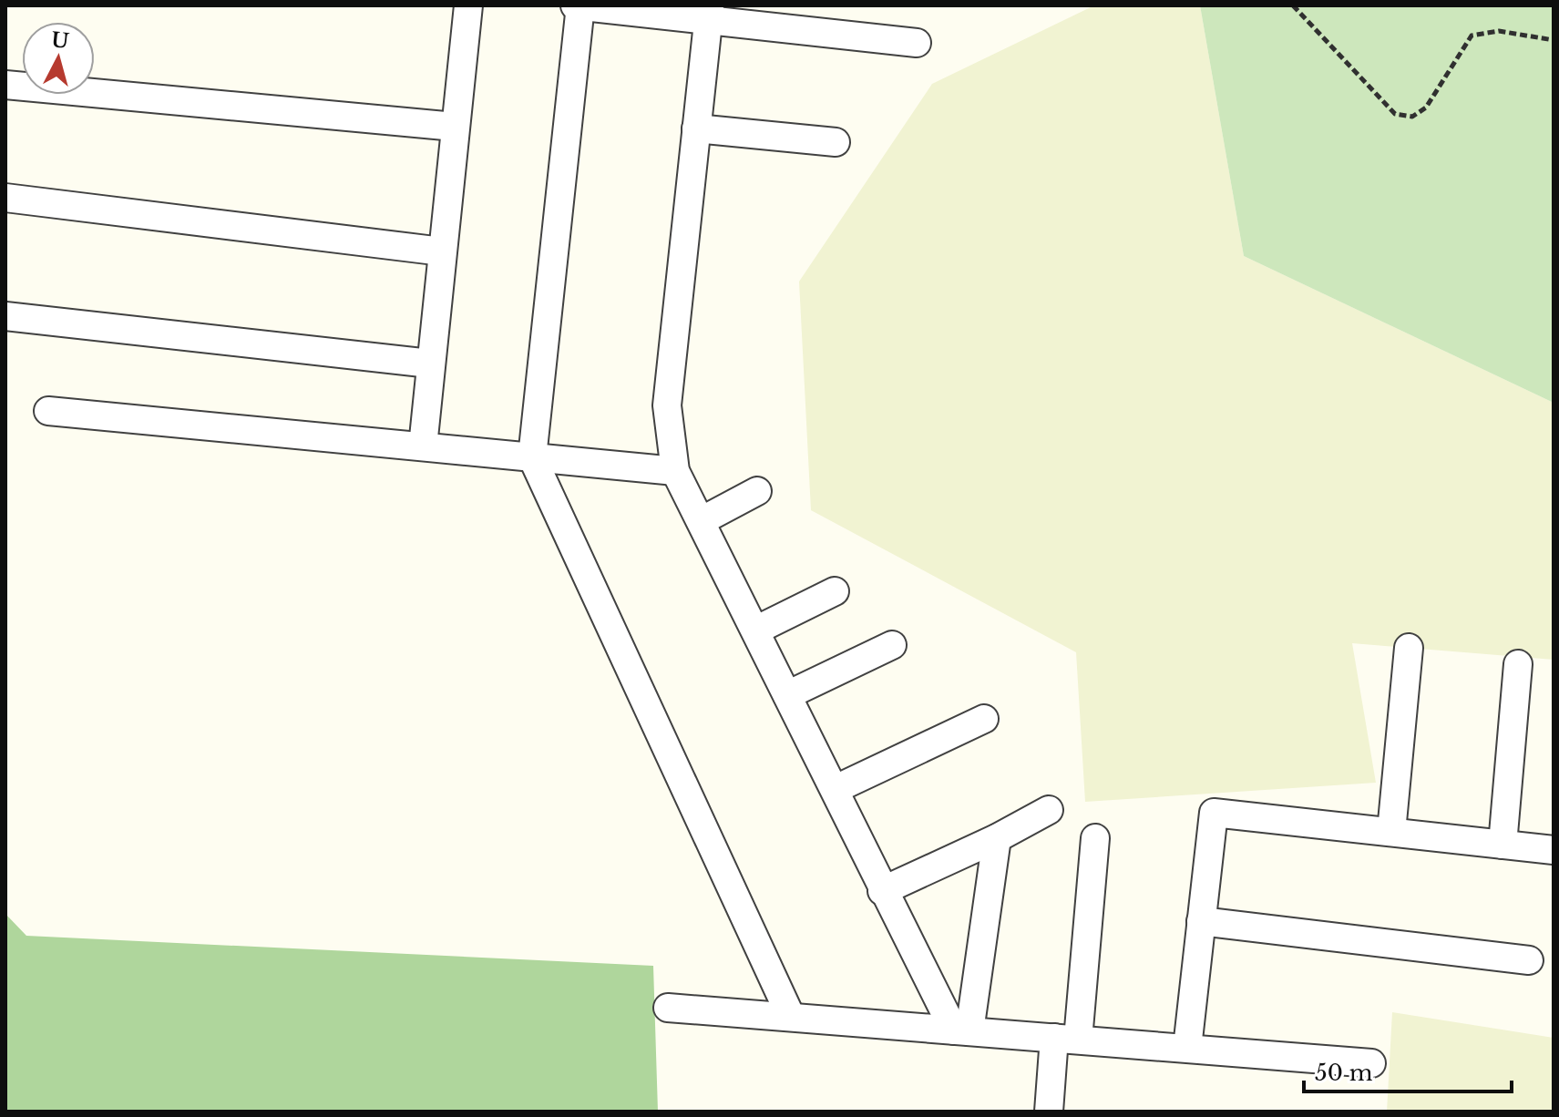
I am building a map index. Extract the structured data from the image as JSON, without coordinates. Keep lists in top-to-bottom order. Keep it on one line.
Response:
{"scale_bar":"50 m","north":"top"}
